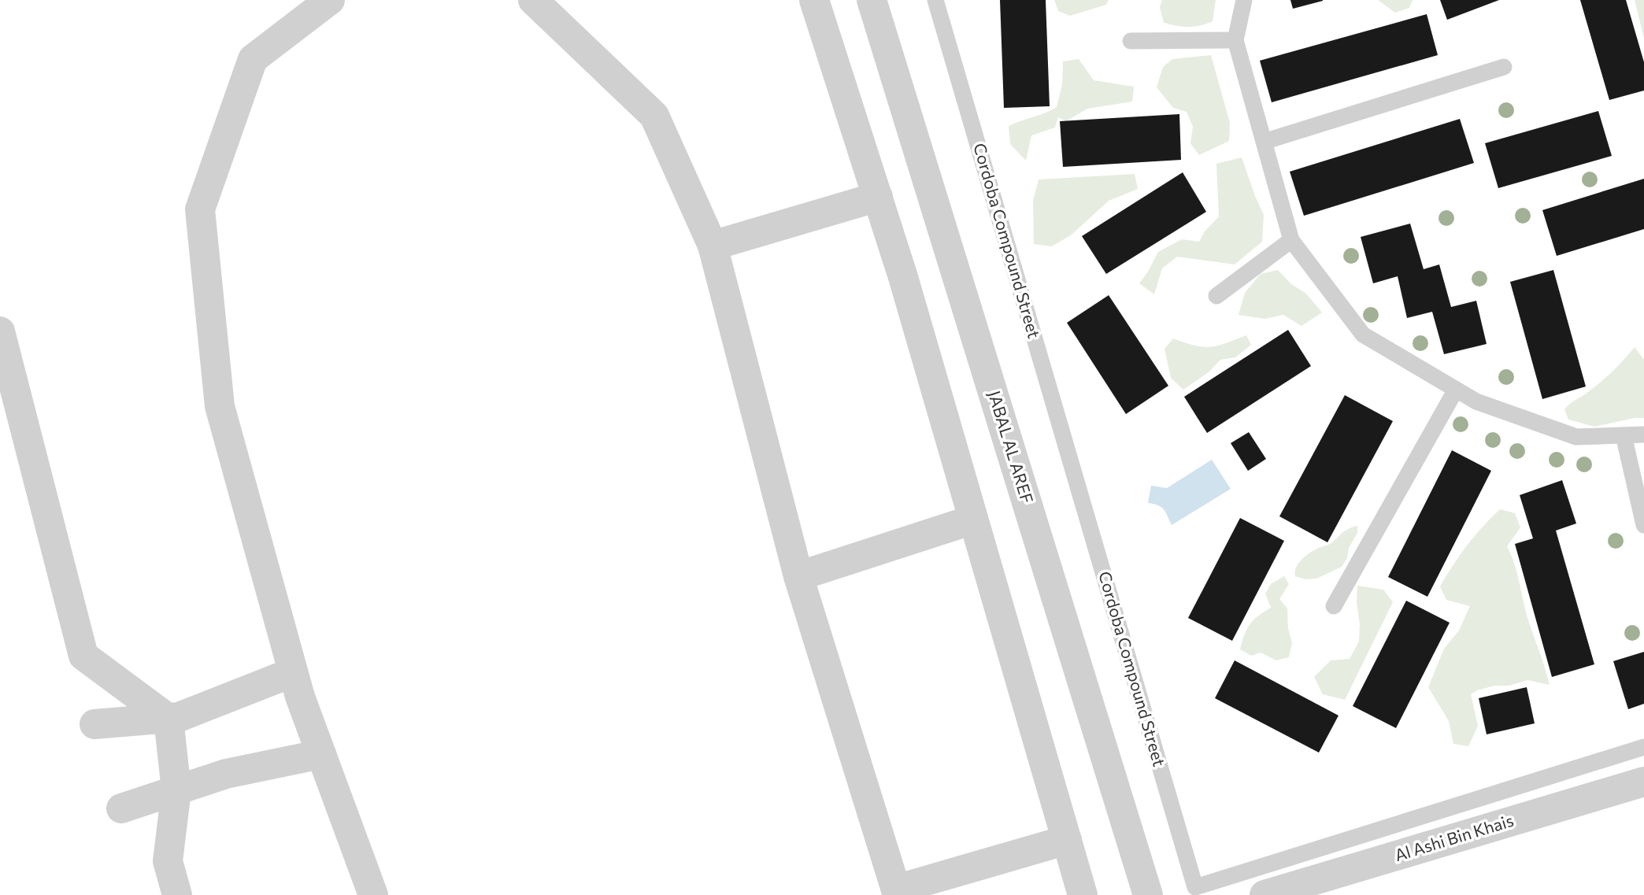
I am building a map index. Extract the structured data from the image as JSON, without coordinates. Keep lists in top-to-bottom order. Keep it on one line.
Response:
{"streets":{"street":["JABAL AL AREF","Al Ashi Bin Khais"],"lane":["Cordoba Compound Street"]}}
